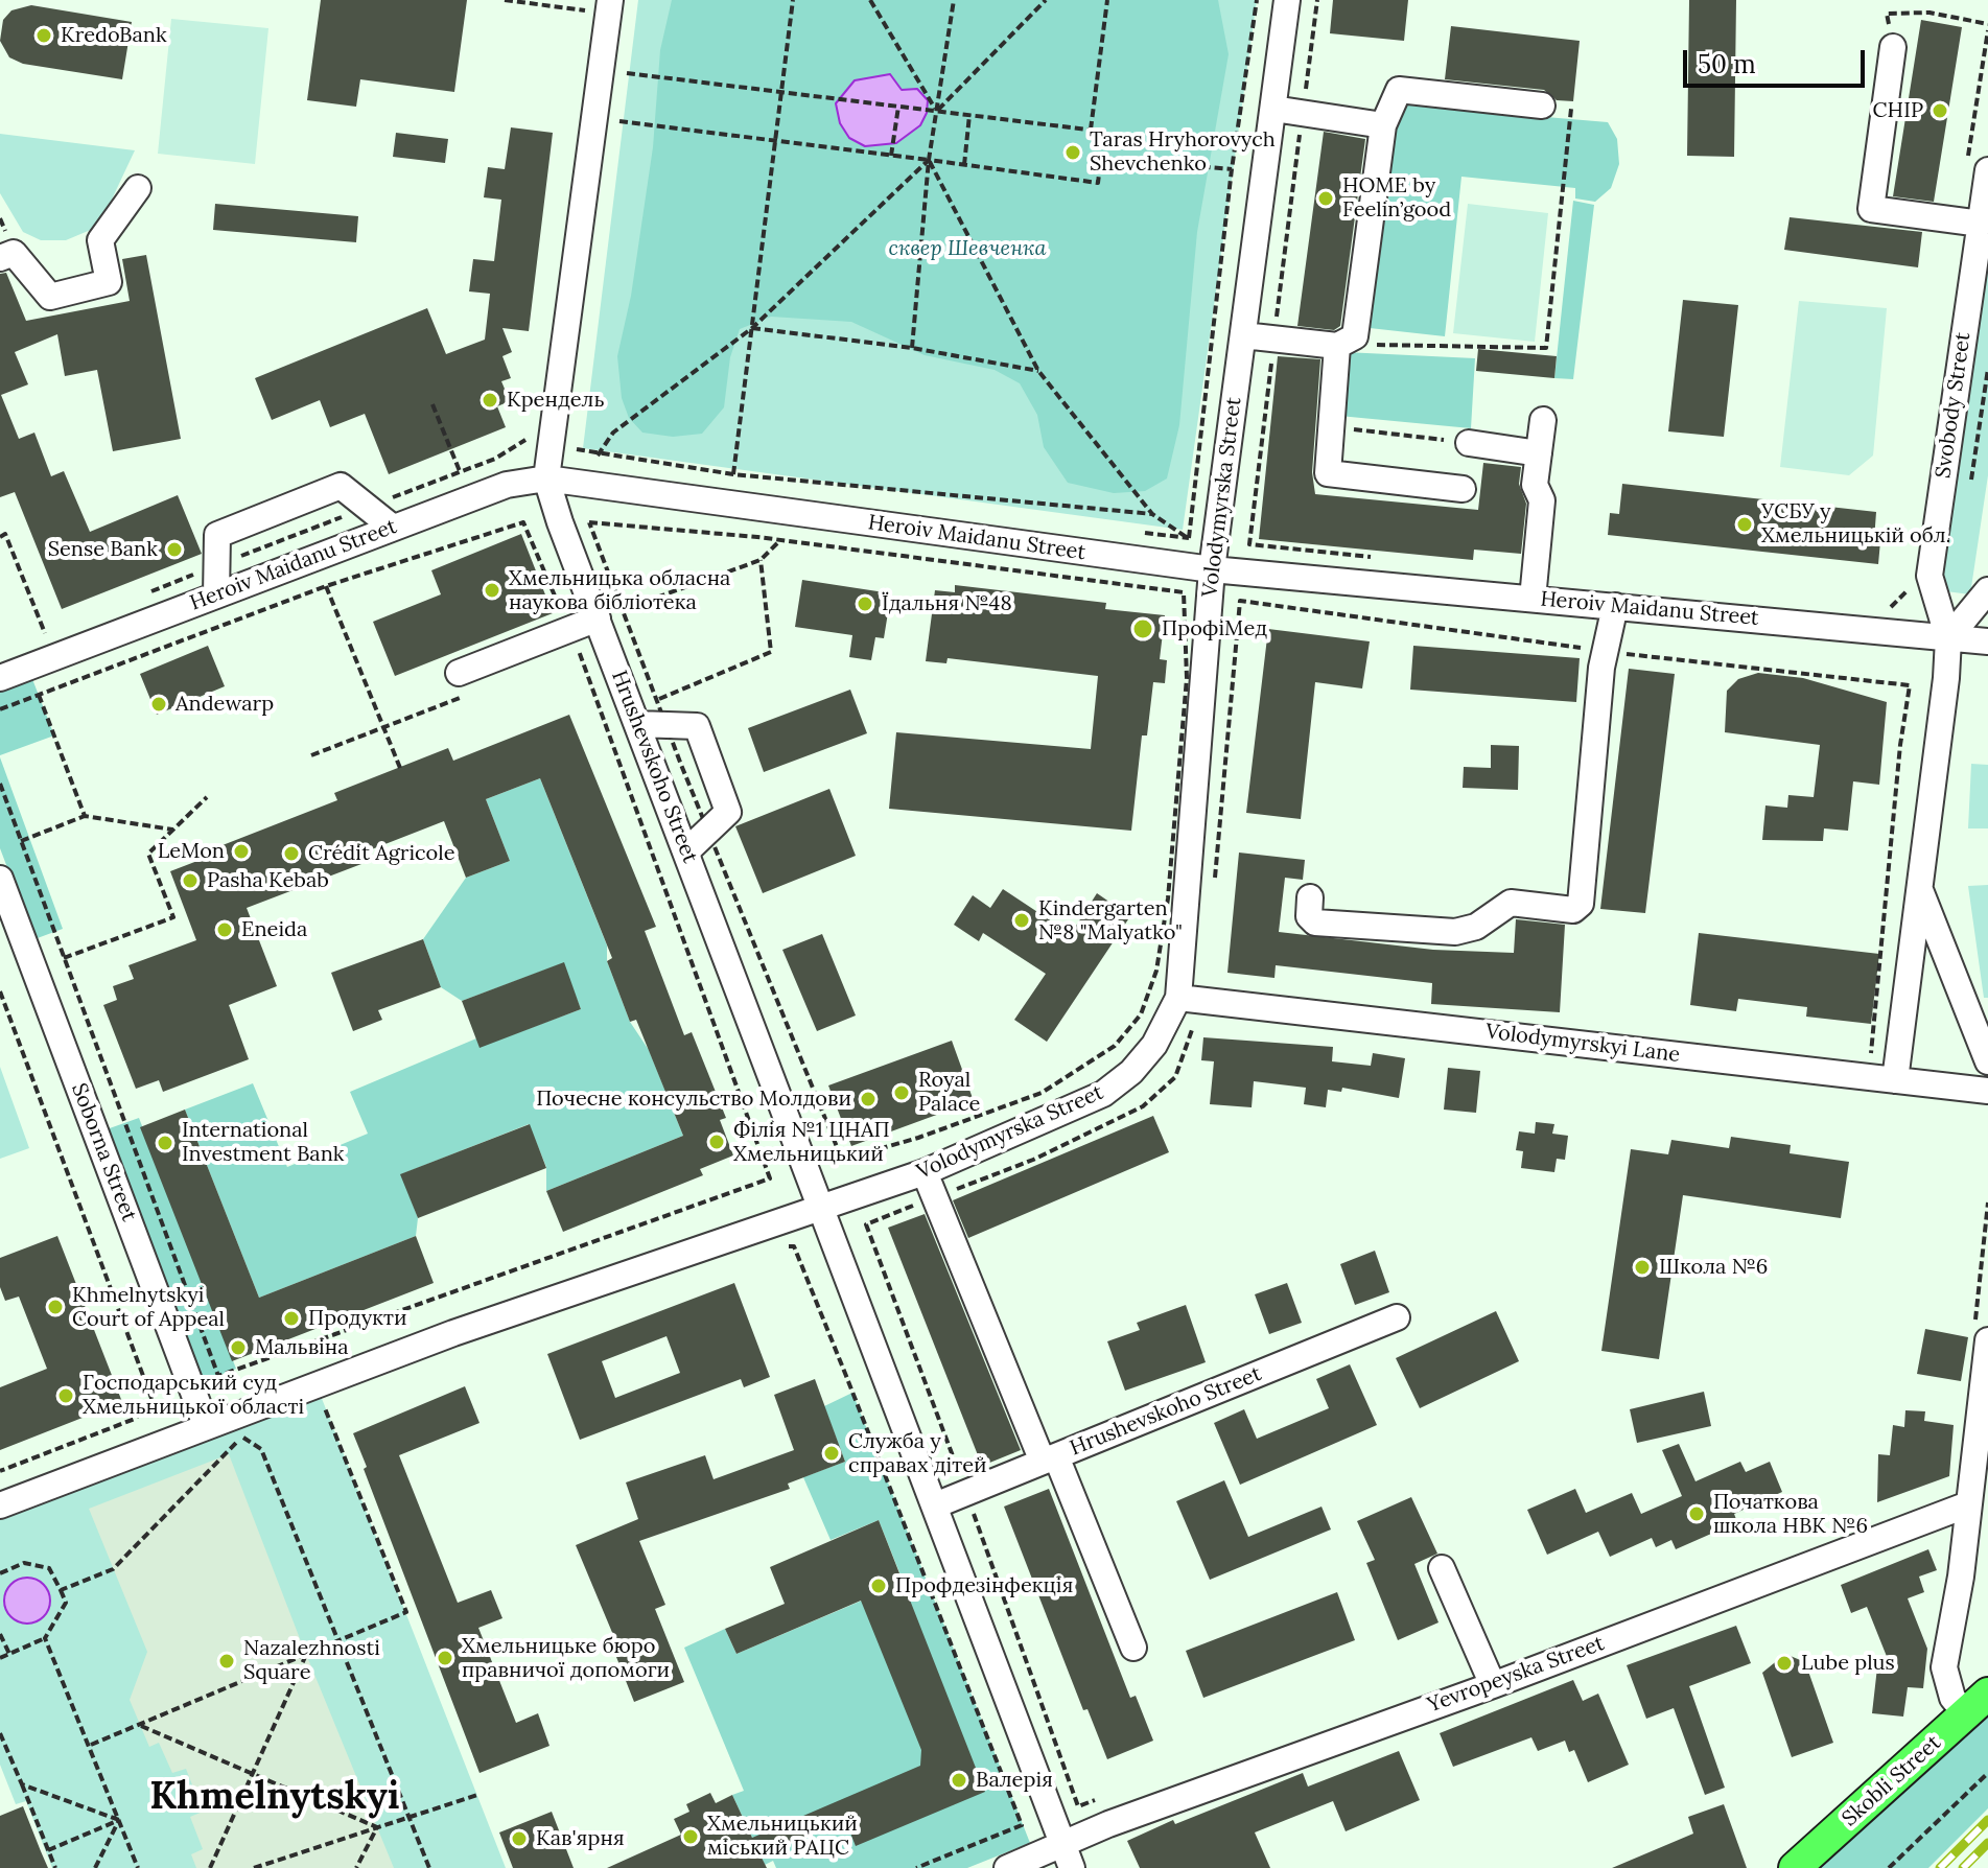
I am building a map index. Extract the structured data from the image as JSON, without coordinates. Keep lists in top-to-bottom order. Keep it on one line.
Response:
{"streets":{"main road":["Skobli Street"],"street":["Svobody Street","Volodymyrska Street","Heroiv Maidanu Street","Hrushevskoho Street","Volodymyrskyi Lane","Soborna Street","Yevropeyska Street"]},"crossings":[["Svobody Street","Heroiv Maidanu Street"],["Volodymyrska Street","Heroiv Maidanu Street"],["Volodymyrska Street","Hrushevskoho Street"],["Volodymyrska Street","Volodymyrskyi Lane"],["Volodymyrska Street","Soborna Street"],["Heroiv Maidanu Street","Hrushevskoho Street"],["Hrushevskoho Street","Yevropeyska Street"]],"districts":["Khmelnytskyi"],"parks":["сквер Шевченка"],"places":["KredoBank","CHIP","Taras Hryhorovych Shevchenko","HOME by Feelin’good","Крендель","УСБУ у Хмельницькій обл.","Sense Bank","Хмельницька обласна наукова бібліотека","Їдальня №48","ПрофіМед","Andewarp","LeMon","Crédit Agricole","Pasha Kebab","Kindergarten №8 \"Malyatko\"","Eneida","Royal Palace","Почесне консульство Молдови","Філія №1 ЦНАП Хмельницький","International Investment Bank","Школа №6","Khmelnytskyi Court of Appeal","Продукти","Мальвіна","Господарський суд Хмельницької області","Служба у справах дітей","Початкова школа НВК №6","Профдезінфекція","Хмельницьке бюро правничої допомоги","Nazalezhnosti Square","Lube plus","Валерія","Хмельницький міський РАЦС","Кав'ярня"],"scale_bar":"50 m"}
